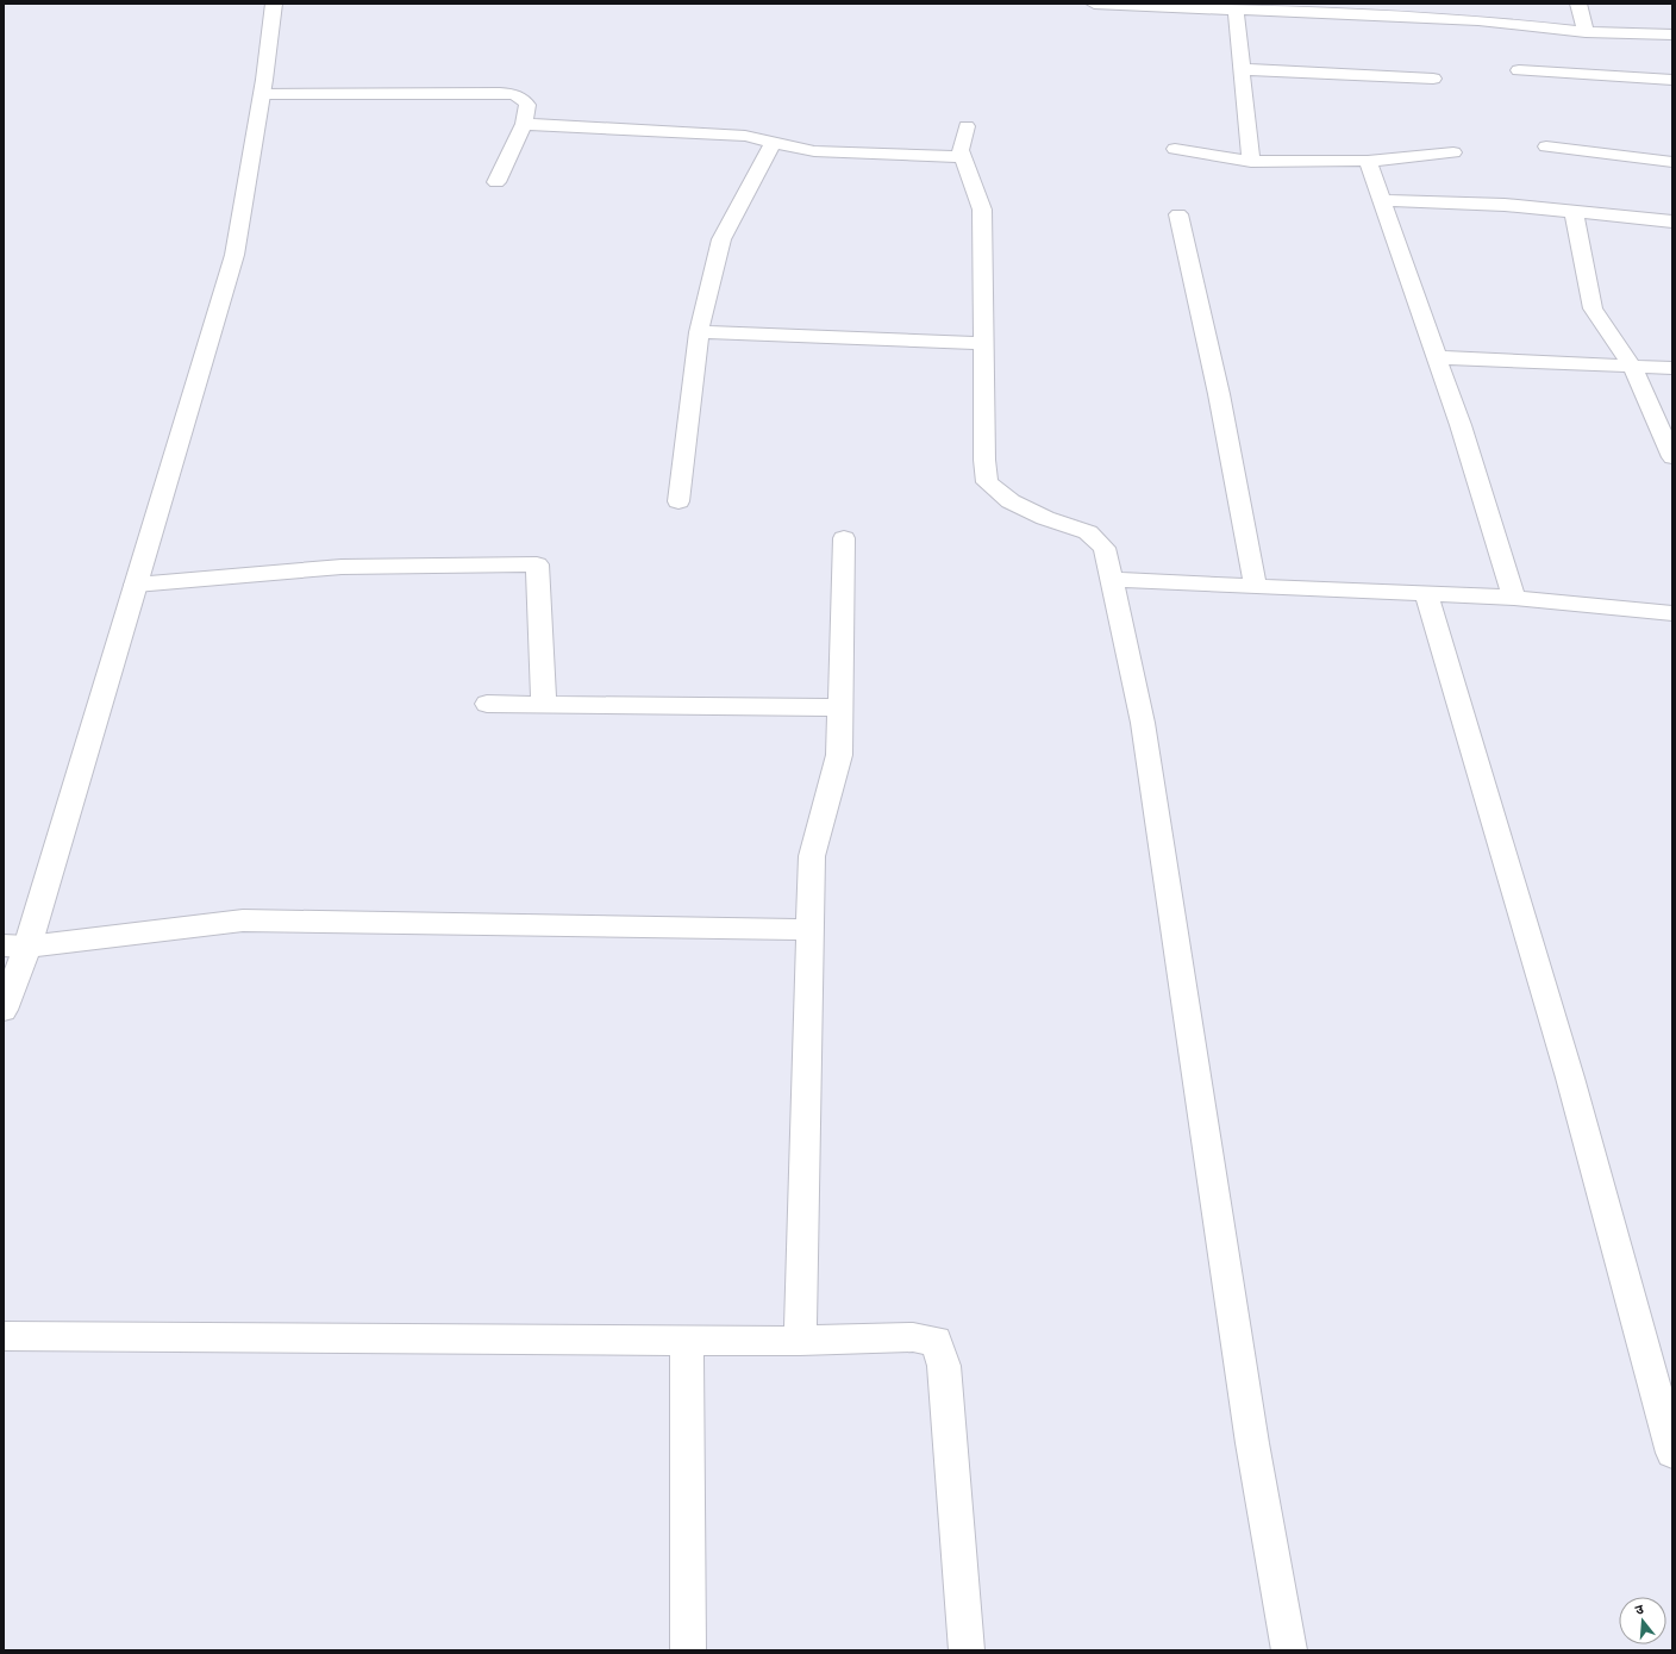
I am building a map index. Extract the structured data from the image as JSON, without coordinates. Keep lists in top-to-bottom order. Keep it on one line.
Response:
{"north":"top"}
